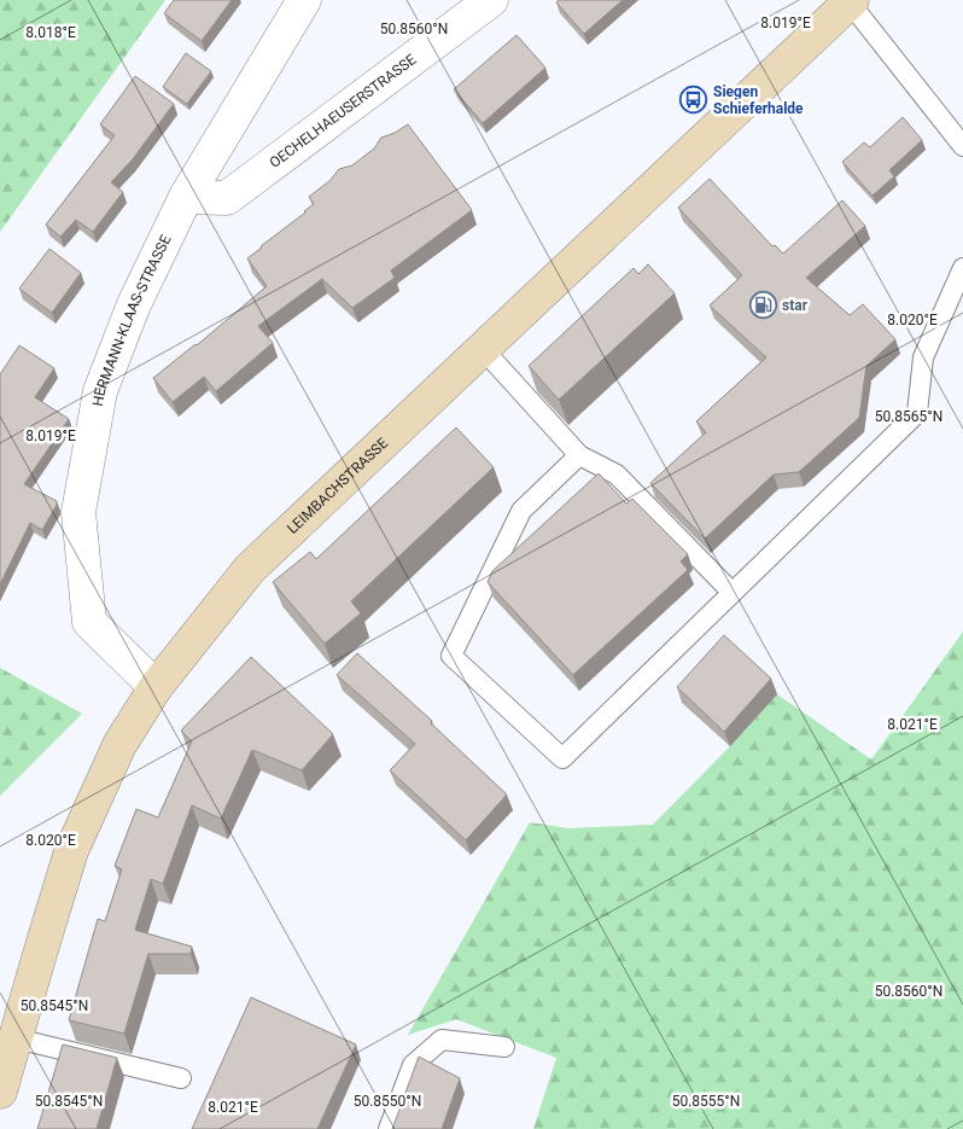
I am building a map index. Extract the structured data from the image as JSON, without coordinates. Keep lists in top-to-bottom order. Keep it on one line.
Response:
{"streets":{"main road":["LEIMBACHSTRASSE"],"street":["OECHELHAEUSERSTRASSE","HERMANN-KLAAS-STRASSE"]},"crossings":[["OECHELHAEUSERSTRASSE","HERMANN-KLAAS-STRASSE"],["HERMANN-KLAAS-STRASSE","LEIMBACHSTRASSE"]],"places":{"bus stop":["Siegen Schieferhalde"],"fuel station":["star"]},"coordinates":["8.019°E","50.8560°N","8.018°E","8.020°E","50.8565°N","8.021°E","50.8545°N","50.8550°N","50.8555°N"]}
